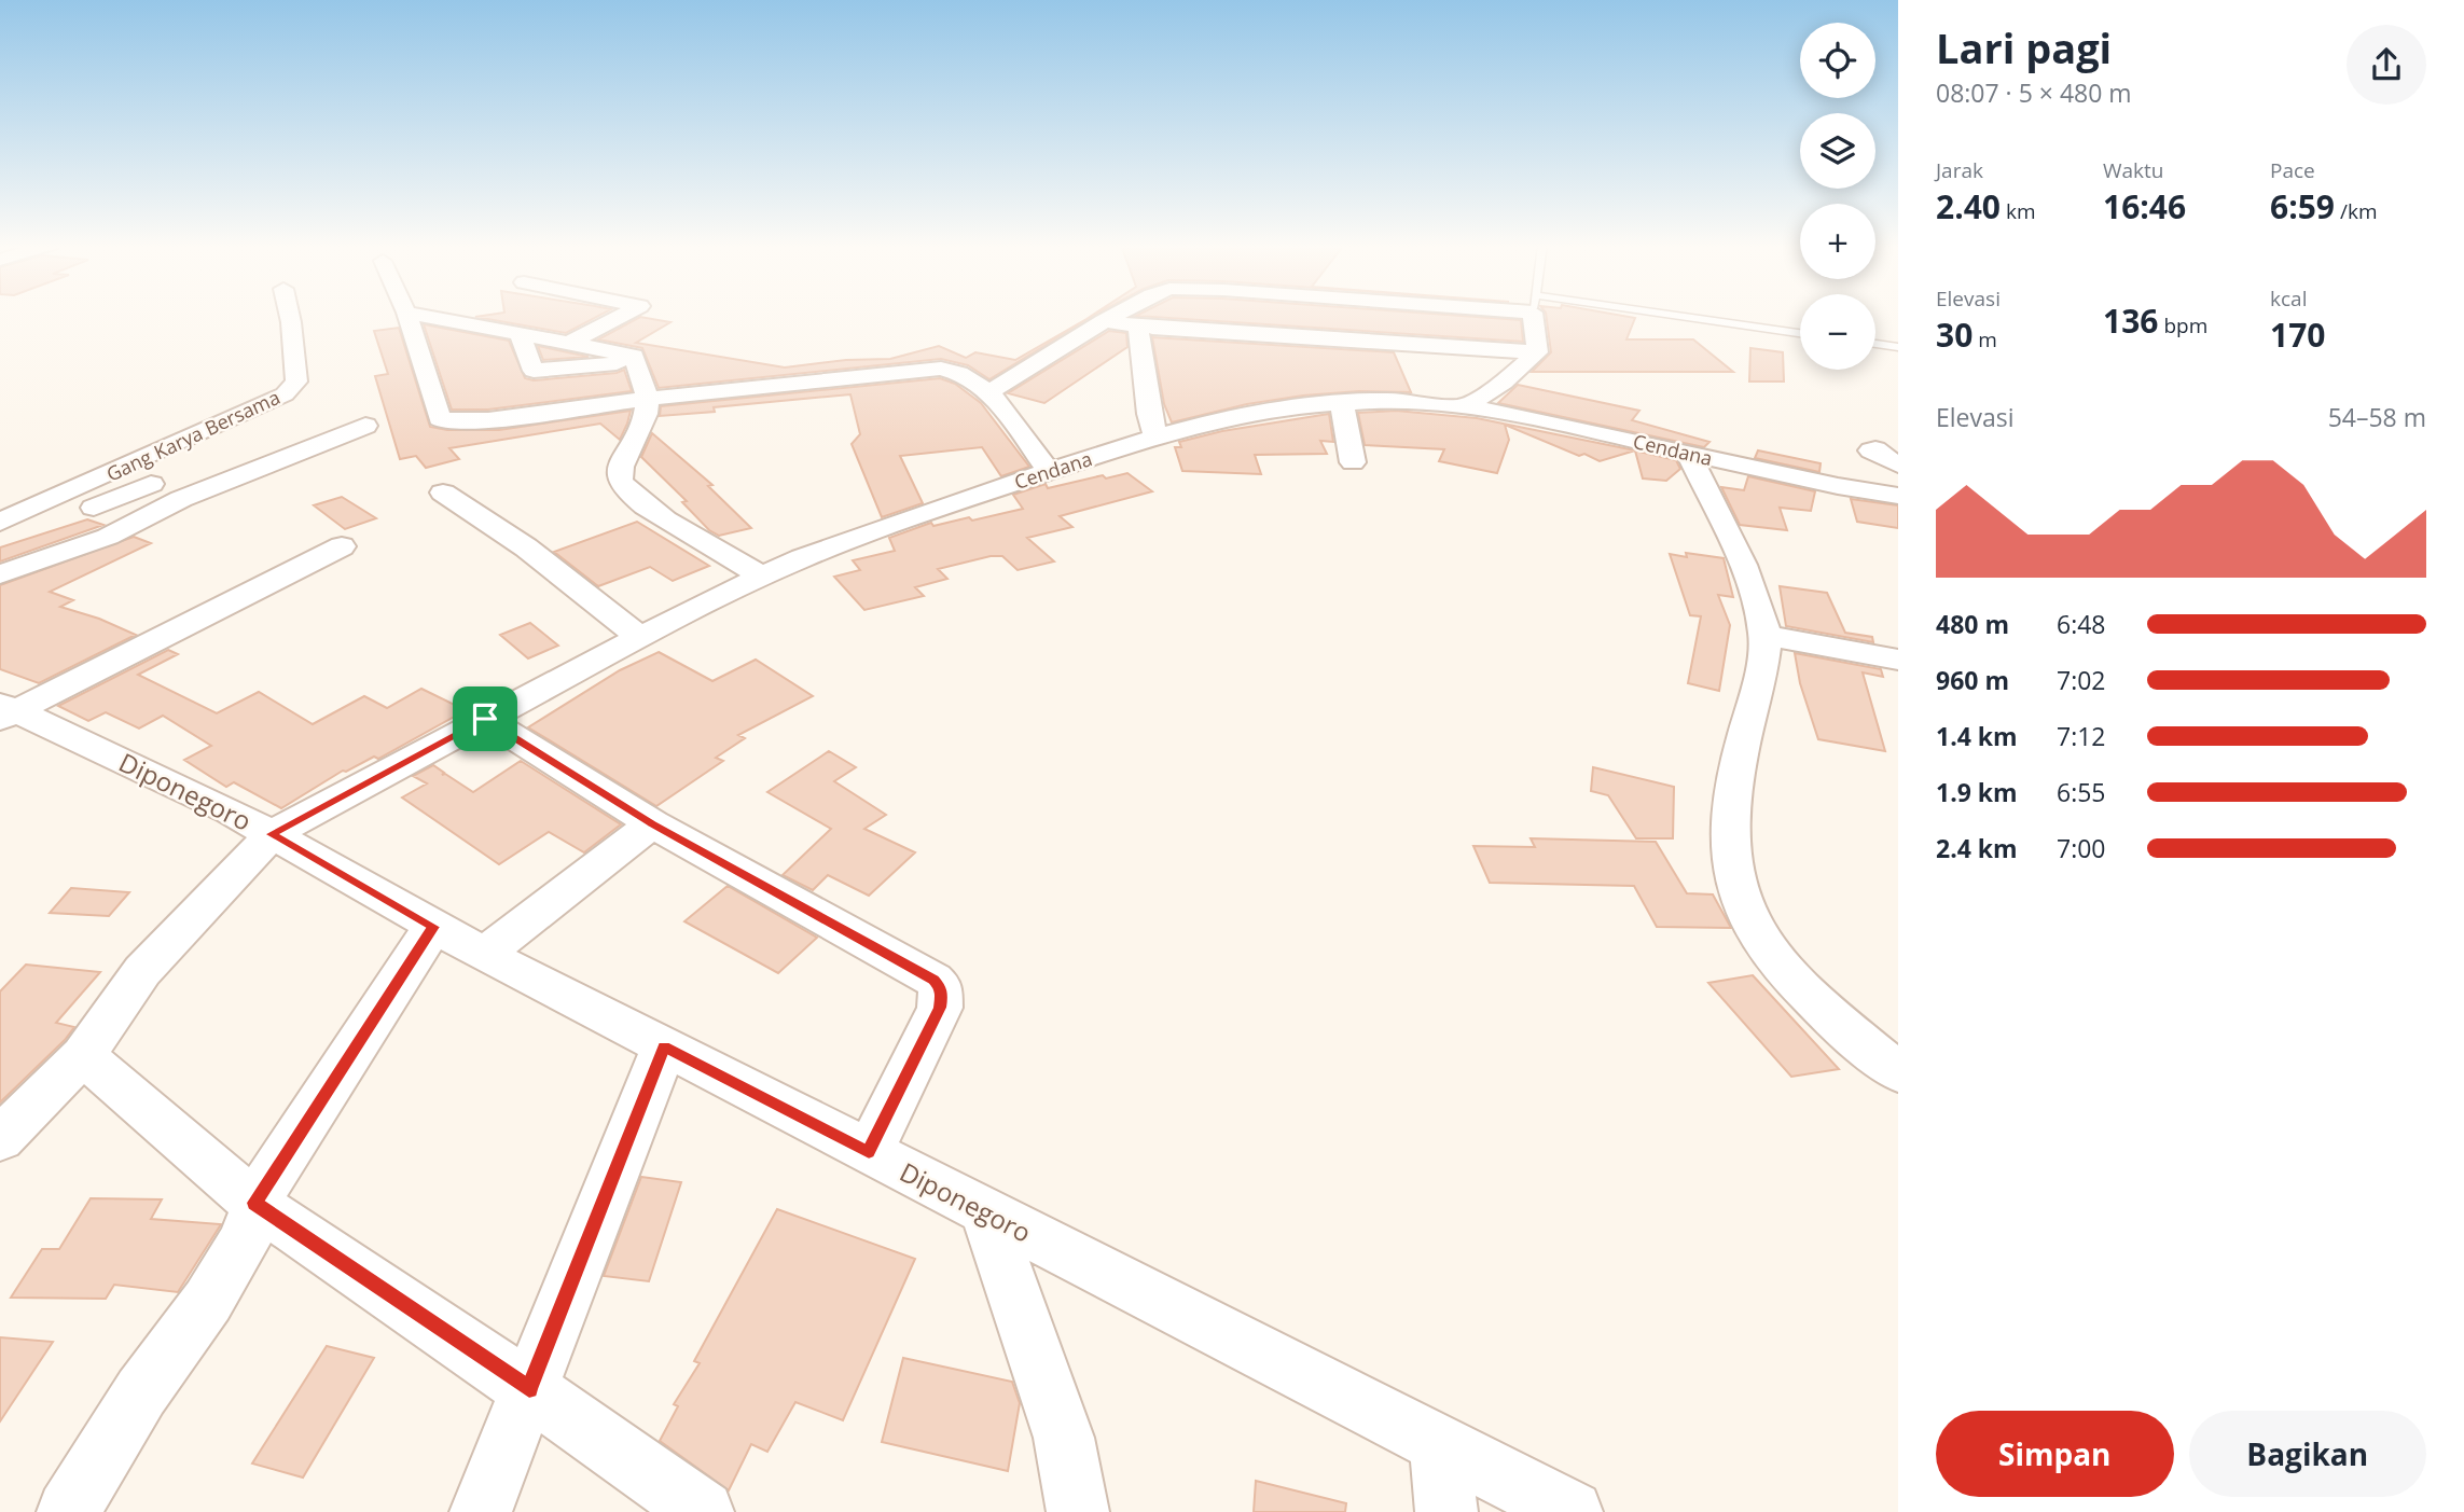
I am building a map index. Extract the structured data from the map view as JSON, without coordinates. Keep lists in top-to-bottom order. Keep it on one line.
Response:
{"streets":{"street":["Gang Karya Bersama","Cendana","Diponegoro"]},"crossings":[["Cendana","Diponegoro"]],"page":{"heading":["Lari pagi","08:07 · 5 × 480 m"],"map_buttons":["+","−"],"stats":[["Jarak","2.40 km"],["Waktu","16:46"],["Pace","6:59 /km"],["Elevasi","30 m"],["136 bpm"],["kcal","170"]],"chart":["Elevasi","54–58 m"],"list":[{"name":"480 m","note":"6:48"},{"name":"960 m","note":"7:02"},{"name":"1.4 km","note":"7:12"},{"name":"1.9 km","note":"6:55"},{"name":"2.4 km","note":"7:00"}],"buttons":["Simpan","Bagikan"]}}
